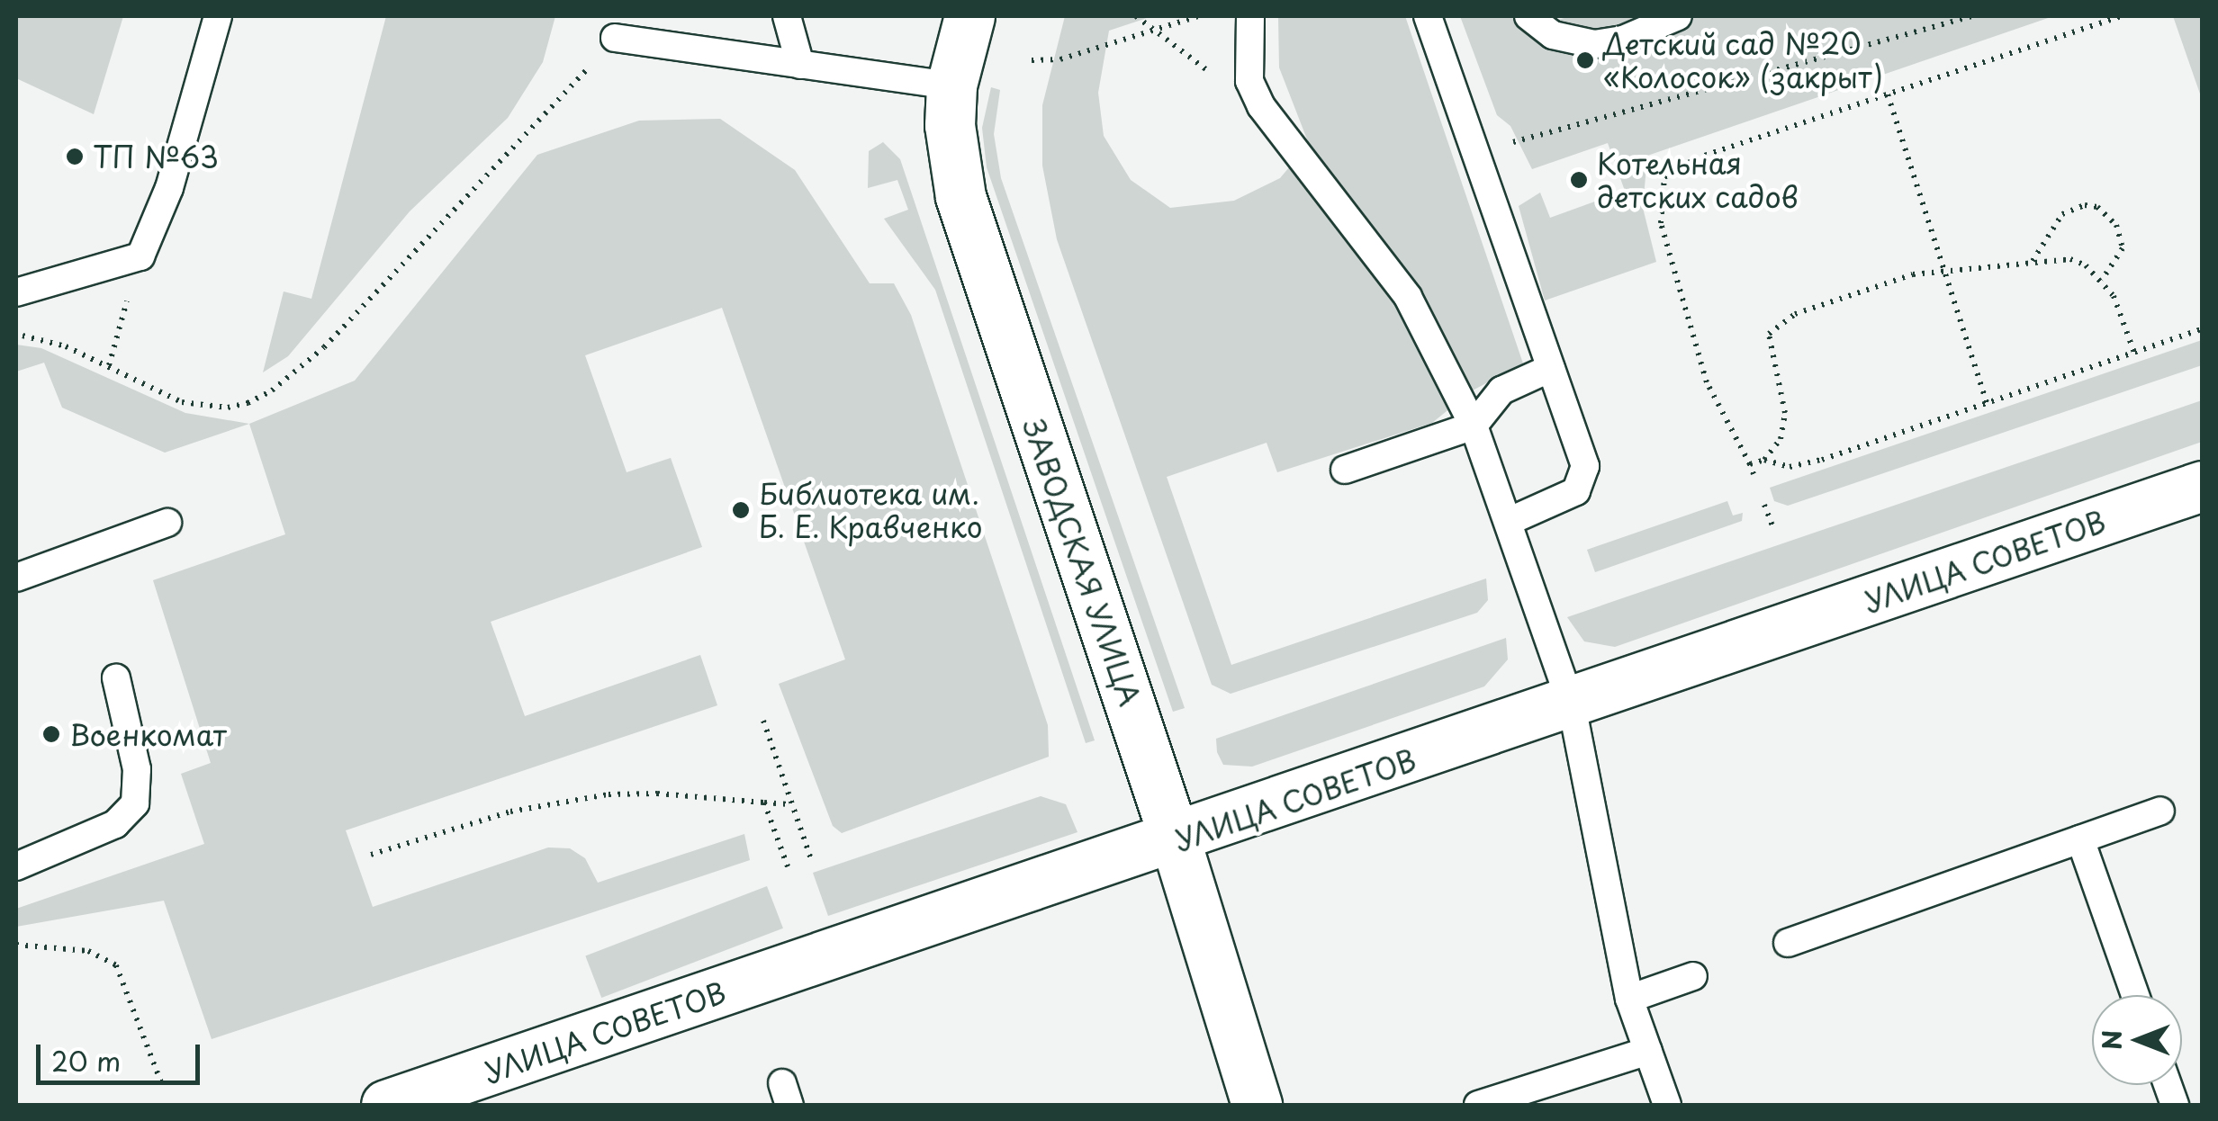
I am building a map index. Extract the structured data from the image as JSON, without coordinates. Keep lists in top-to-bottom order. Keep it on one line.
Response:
{"streets":{"street":["УЛИЦА СОВЕТОВ","ЗАВОДСКАЯ УЛИЦА"]},"crossings":[["УЛИЦА СОВЕТОВ","ЗАВОДСКАЯ УЛИЦА"]],"places":["Детский сад №20 «Колосок» (закрыт)","ТП №63","Котельная детских садов","Библиотека им. Б. Е. Кравченко","Военкомат"],"scale_bar":"20 m","north":"left"}
